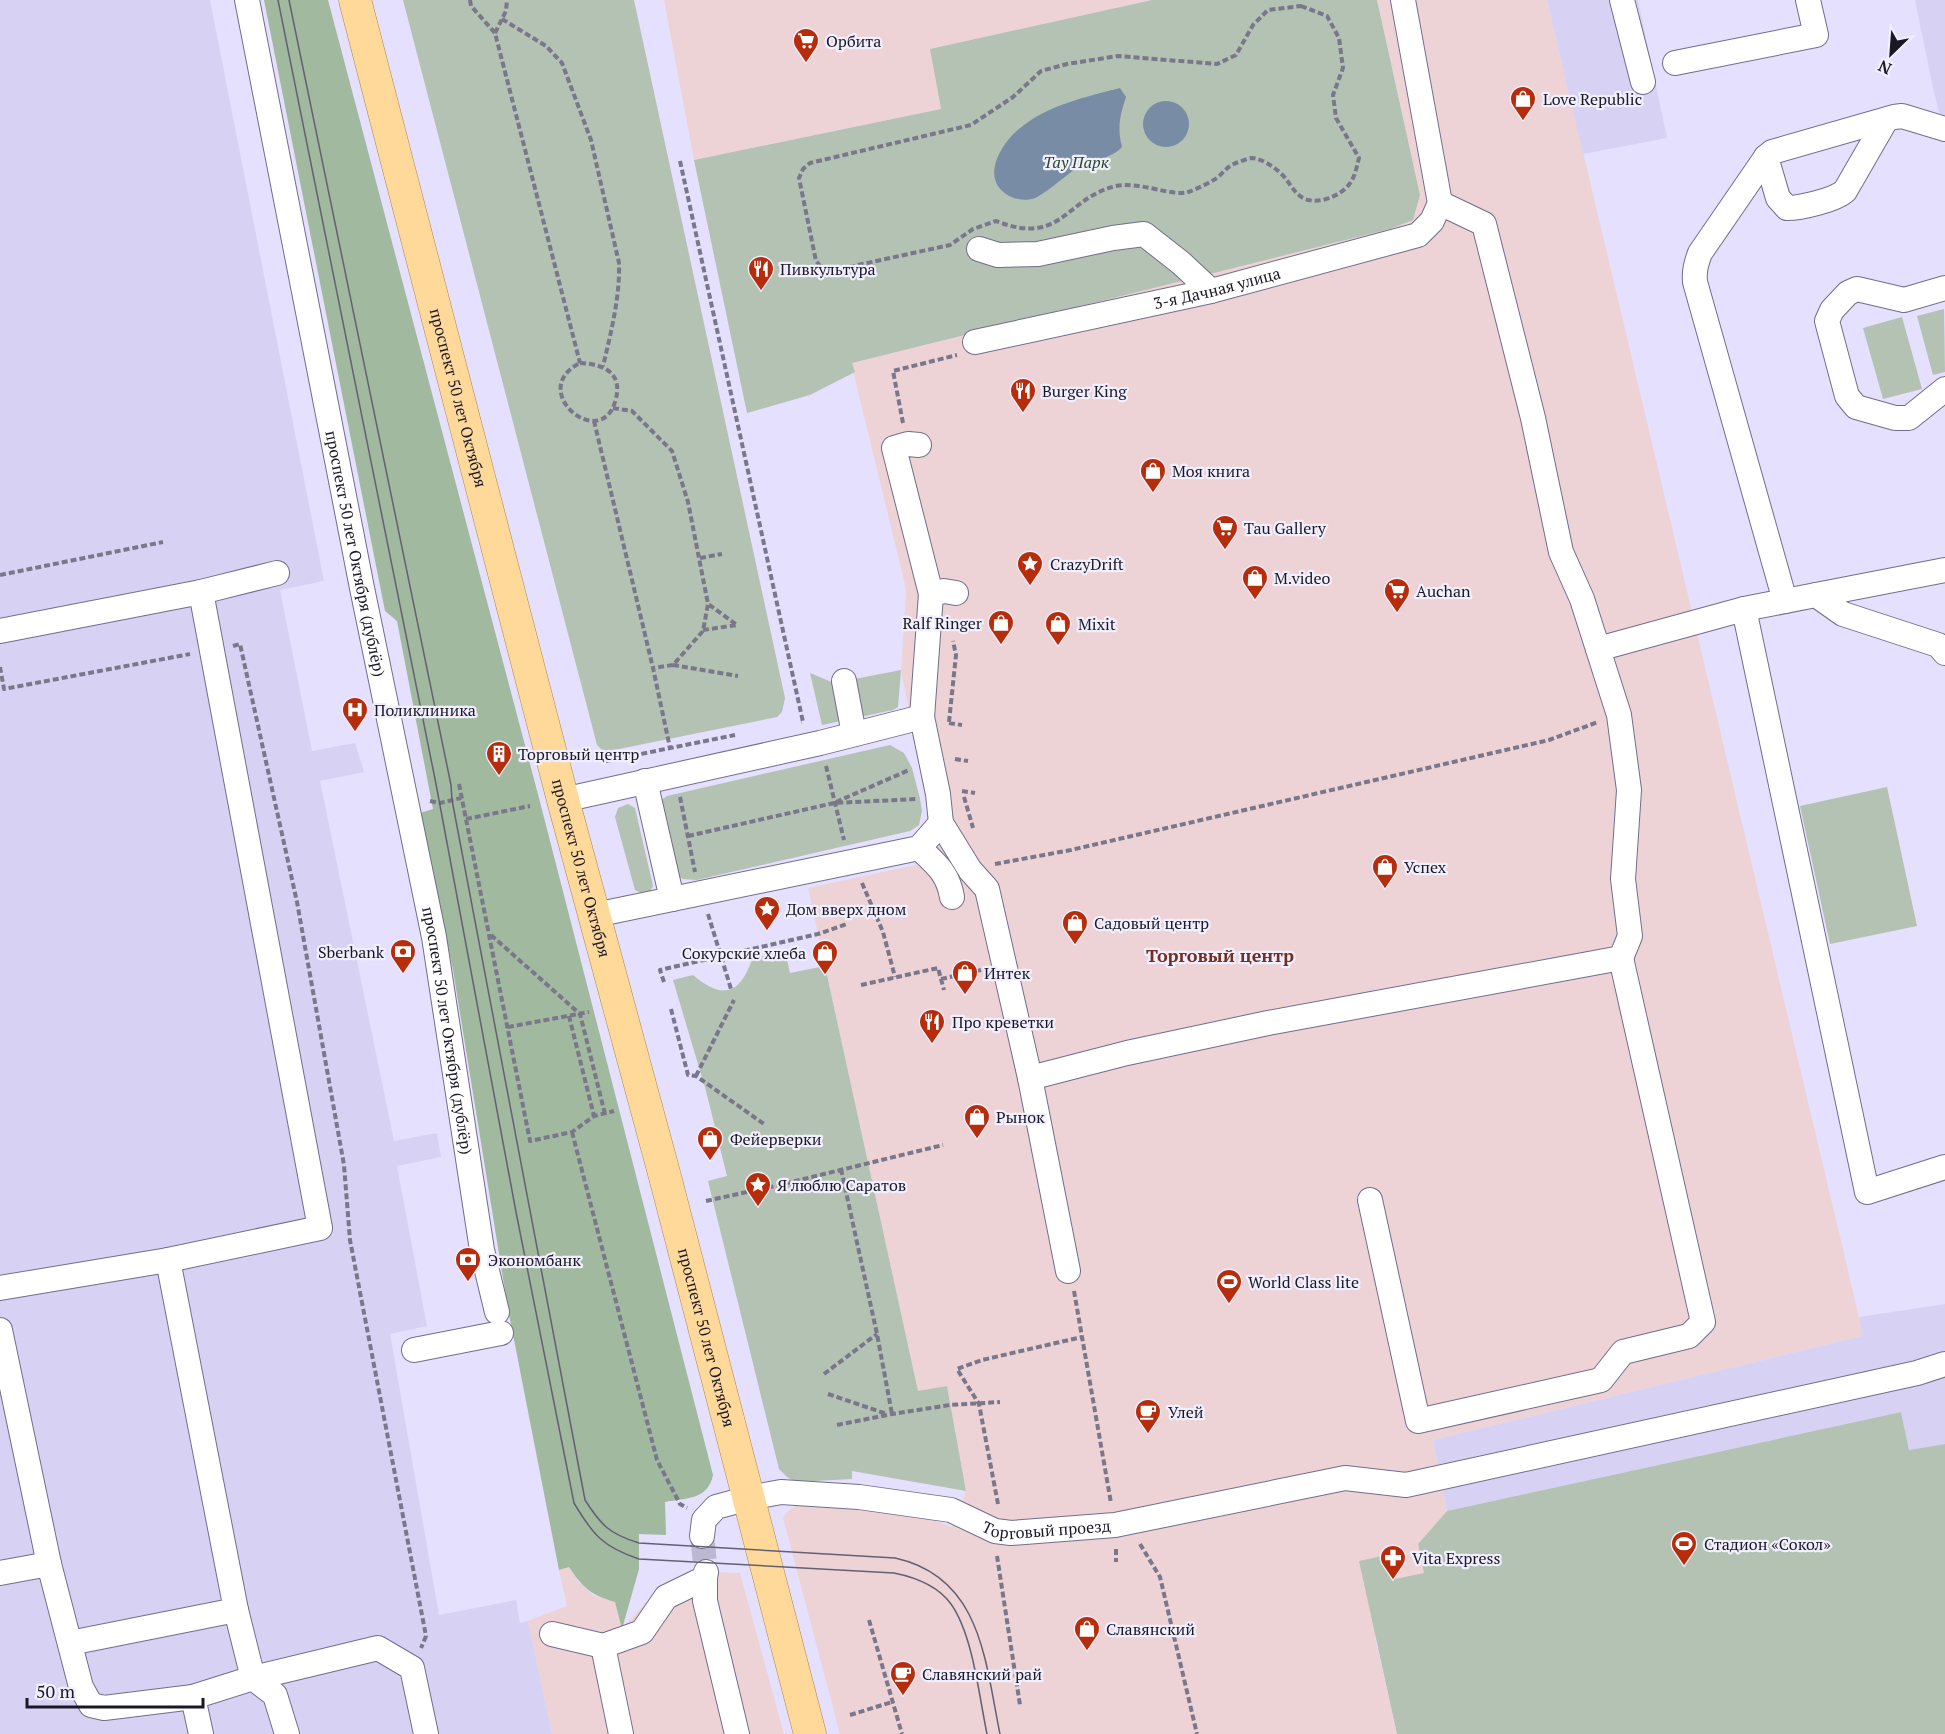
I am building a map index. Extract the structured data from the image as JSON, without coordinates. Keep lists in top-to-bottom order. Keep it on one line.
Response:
{"streets":{"main road":["проспект 50 лет Октября"],"street":["3-я Дачная улица","проспект 50 лет Октября (дублёр)","Торговый проезд"]},"crossings":[["проспект 50 лет Октября","Торговый проезд"]],"districts":["Торговый центр"],"parks":["Тау Парк"],"places":{"supermarket":["Орбита","Tau Gallery","Auchan"],"shop":["Love Republic","Моя книга","M.video","Ralf Ringer","Mixit","Успех","Садовый центр","Сокурские хлеба","Интек","Рынок","Фейерверки","Славянский"],"restaurant":["Пивкультура","Burger King","Про креветки"],"place":["CrazyDrift","Дом вверх дном","Я люблю Саратов"],"hospital":["Поликлиника"],"building":["Торговый центр"],"bank":["Sberbank","Экономбанк"],"sports":["World Class lite","Стадион «Сокол»"],"cafe":["Улей","Славянский рай"],"pharmacy":["Vita Express"]},"scale_bar":"50 m","north":"bottom left"}
